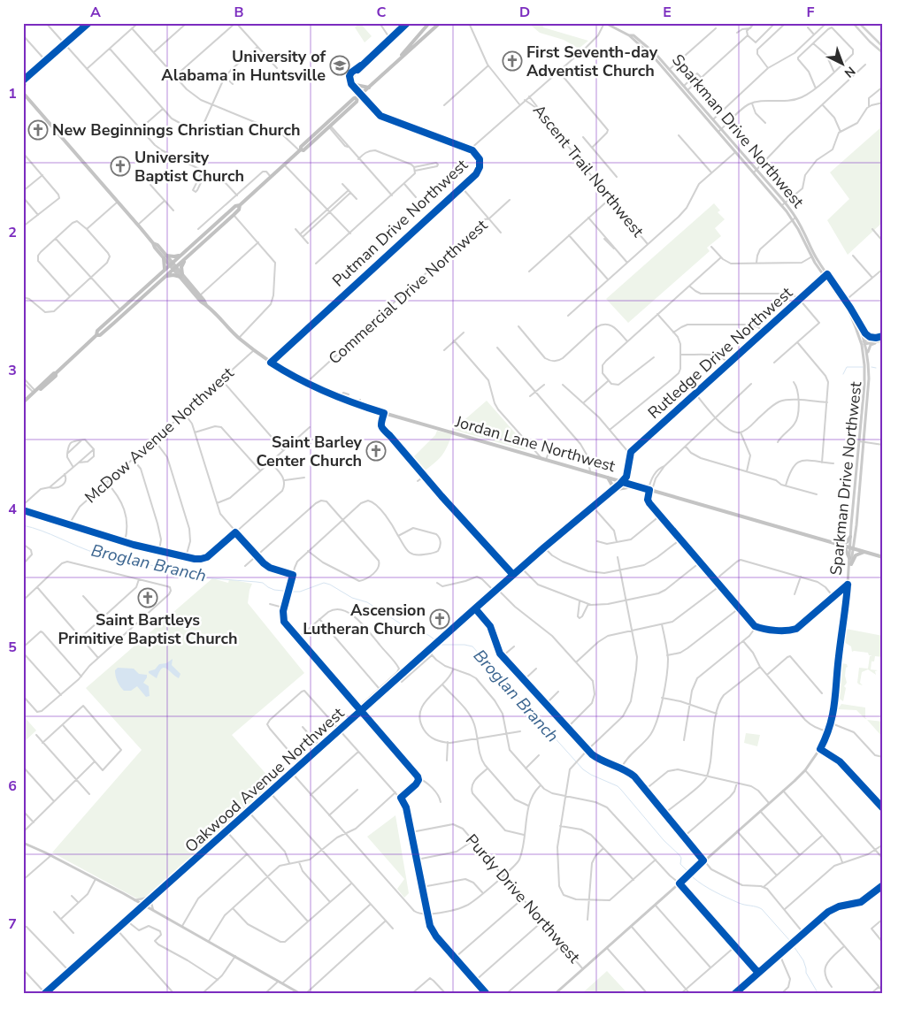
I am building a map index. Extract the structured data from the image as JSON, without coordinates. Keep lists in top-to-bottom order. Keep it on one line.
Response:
{"streets":{"main road":["Sparkman Drive Northwest","Jordan Lane Northwest"],"street":["Ascent Trail Northwest","Putman Drive Northwest","Commercial Drive Northwest","Rutledge Drive Northwest","McDow Avenue Northwest","Oakwood Avenue Northwest","Purdy Drive Northwest"]},"crossings":[["Sparkman Drive Northwest","Rutledge Drive Northwest"],["Sparkman Drive Northwest","Jordan Lane Northwest"],["Sparkman Drive Northwest","Purdy Drive Northwest"],["Putman Drive Northwest","Jordan Lane Northwest"],["Commercial Drive Northwest","Jordan Lane Northwest"],["McDow Avenue Northwest","Jordan Lane Northwest"],["Jordan Lane Northwest","Oakwood Avenue Northwest"]],"water":["Broglan Branch"],"places":{"church":["First Seventh-day Adventist Church","New Beginnings Christian Church","University Baptist Church","Saint Barley Center Church","Saint Bartleys Primitive Baptist Church","Ascension Lutheran Church"],"school or university":["University of Alabama in Huntsville"]},"north":"bottom right","grid":{"columns":["A","B","C","D","E","F"],"rows":["1","2","3","4","5","6","7"]}}
